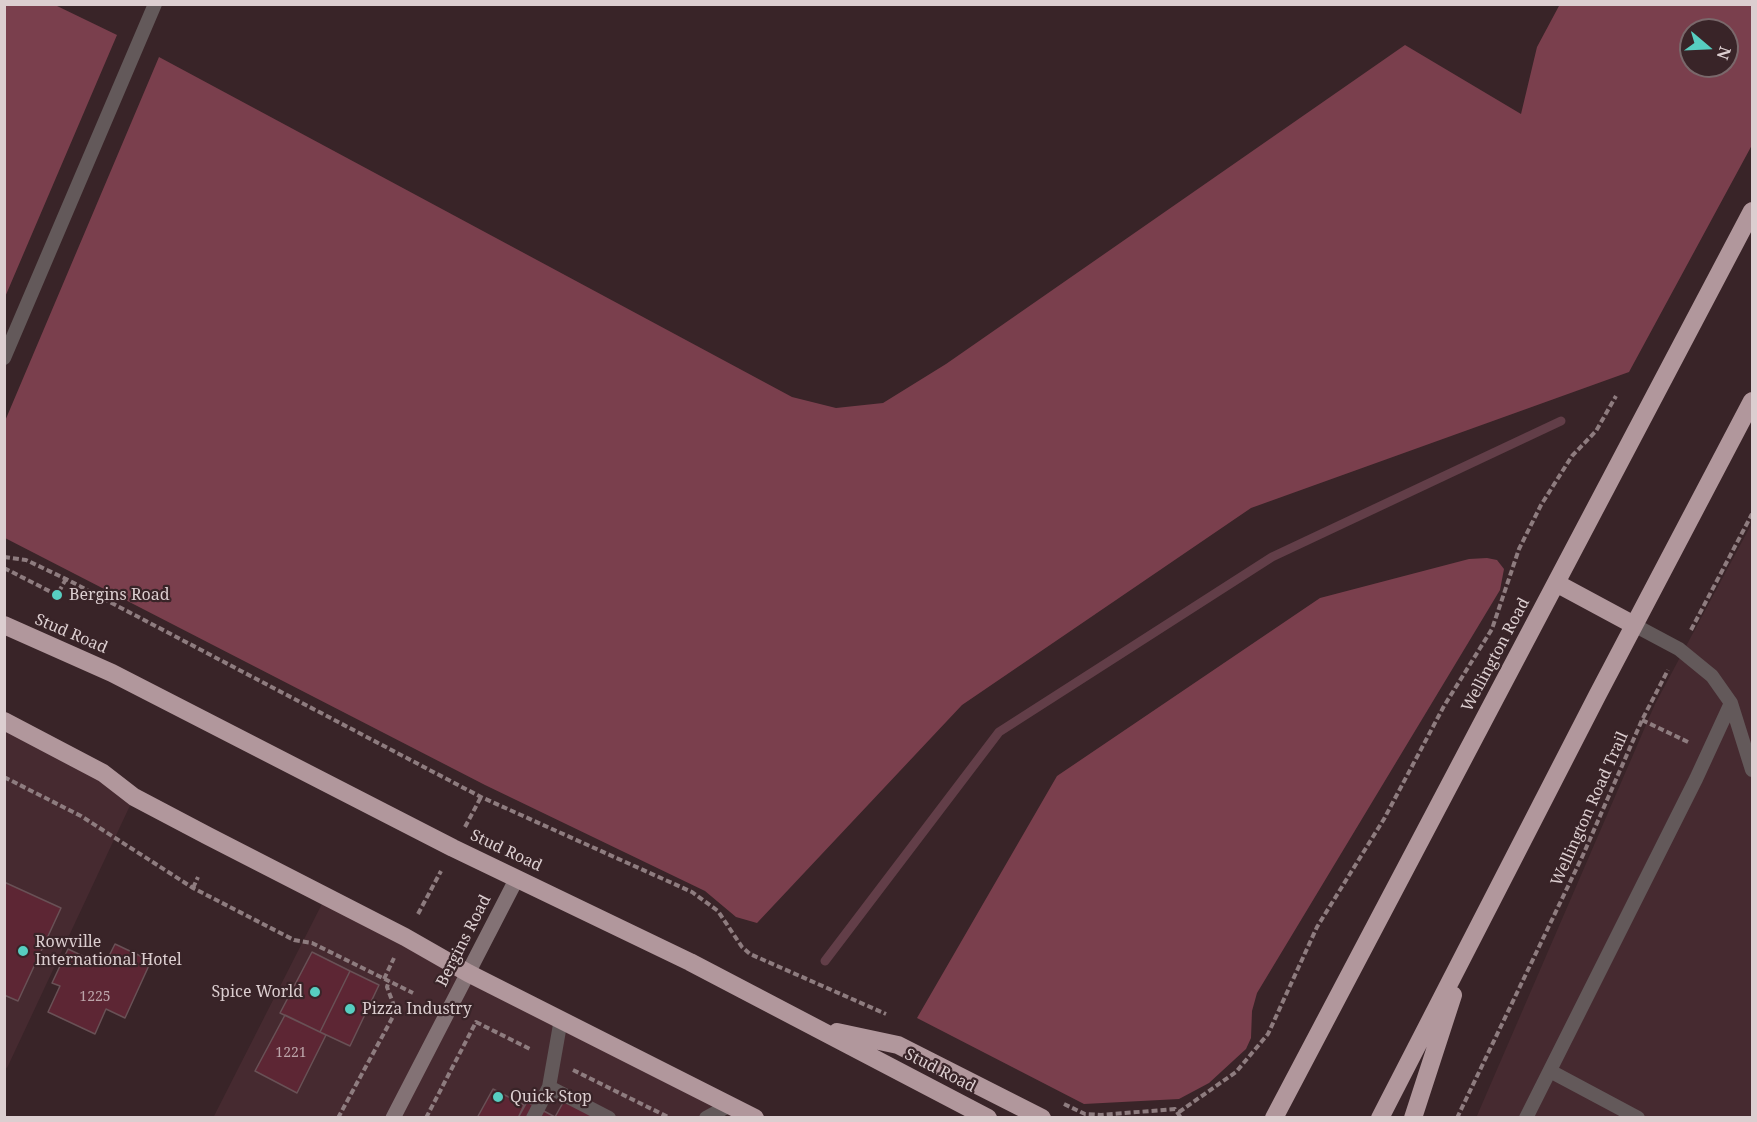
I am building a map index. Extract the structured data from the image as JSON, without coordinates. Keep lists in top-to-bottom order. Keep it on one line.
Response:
{"streets":{"highway":["Stud Road","Wellington Road"],"main road":["Bergins Road"],"path":["Wellington Road Trail"]},"crossings":[["Stud Road","Bergins Road"]],"places":["Bergins Road","Rowville International Hotel","Spice World","Pizza Industry","Quick Stop"],"house_numbers":["1225","1221"],"north":"right"}
